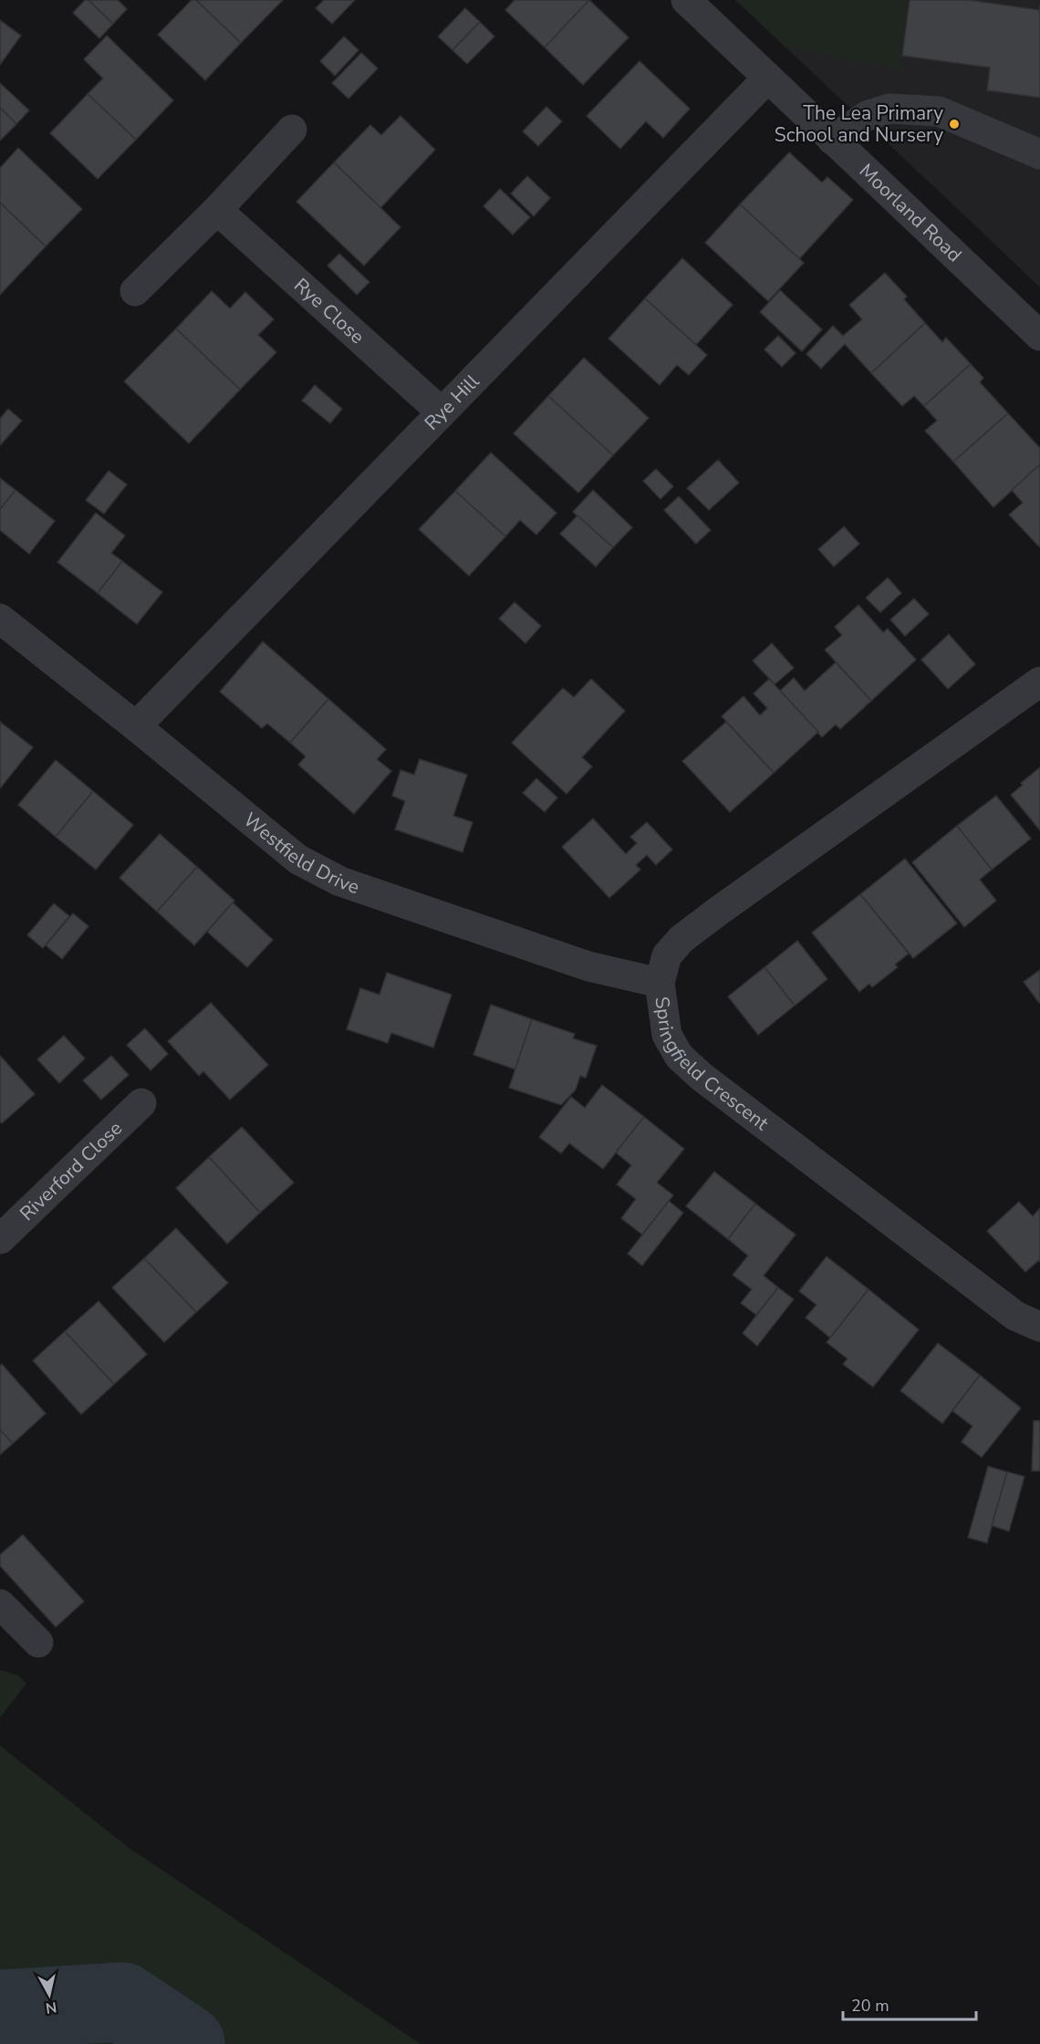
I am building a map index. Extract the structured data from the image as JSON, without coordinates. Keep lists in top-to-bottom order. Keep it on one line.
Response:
{"streets":{"street":["Moorland Road","Rye Close","Rye Hill","Westfield Drive","Springfield Crescent","Riverford Close"]},"crossings":[["Moorland Road","Rye Hill"],["Rye Close","Rye Hill"],["Rye Hill","Westfield Drive"],["Westfield Drive","Springfield Crescent"]],"places":["The Lea Primary School and Nursery"],"scale_bar":"20 m","north":"bottom"}
